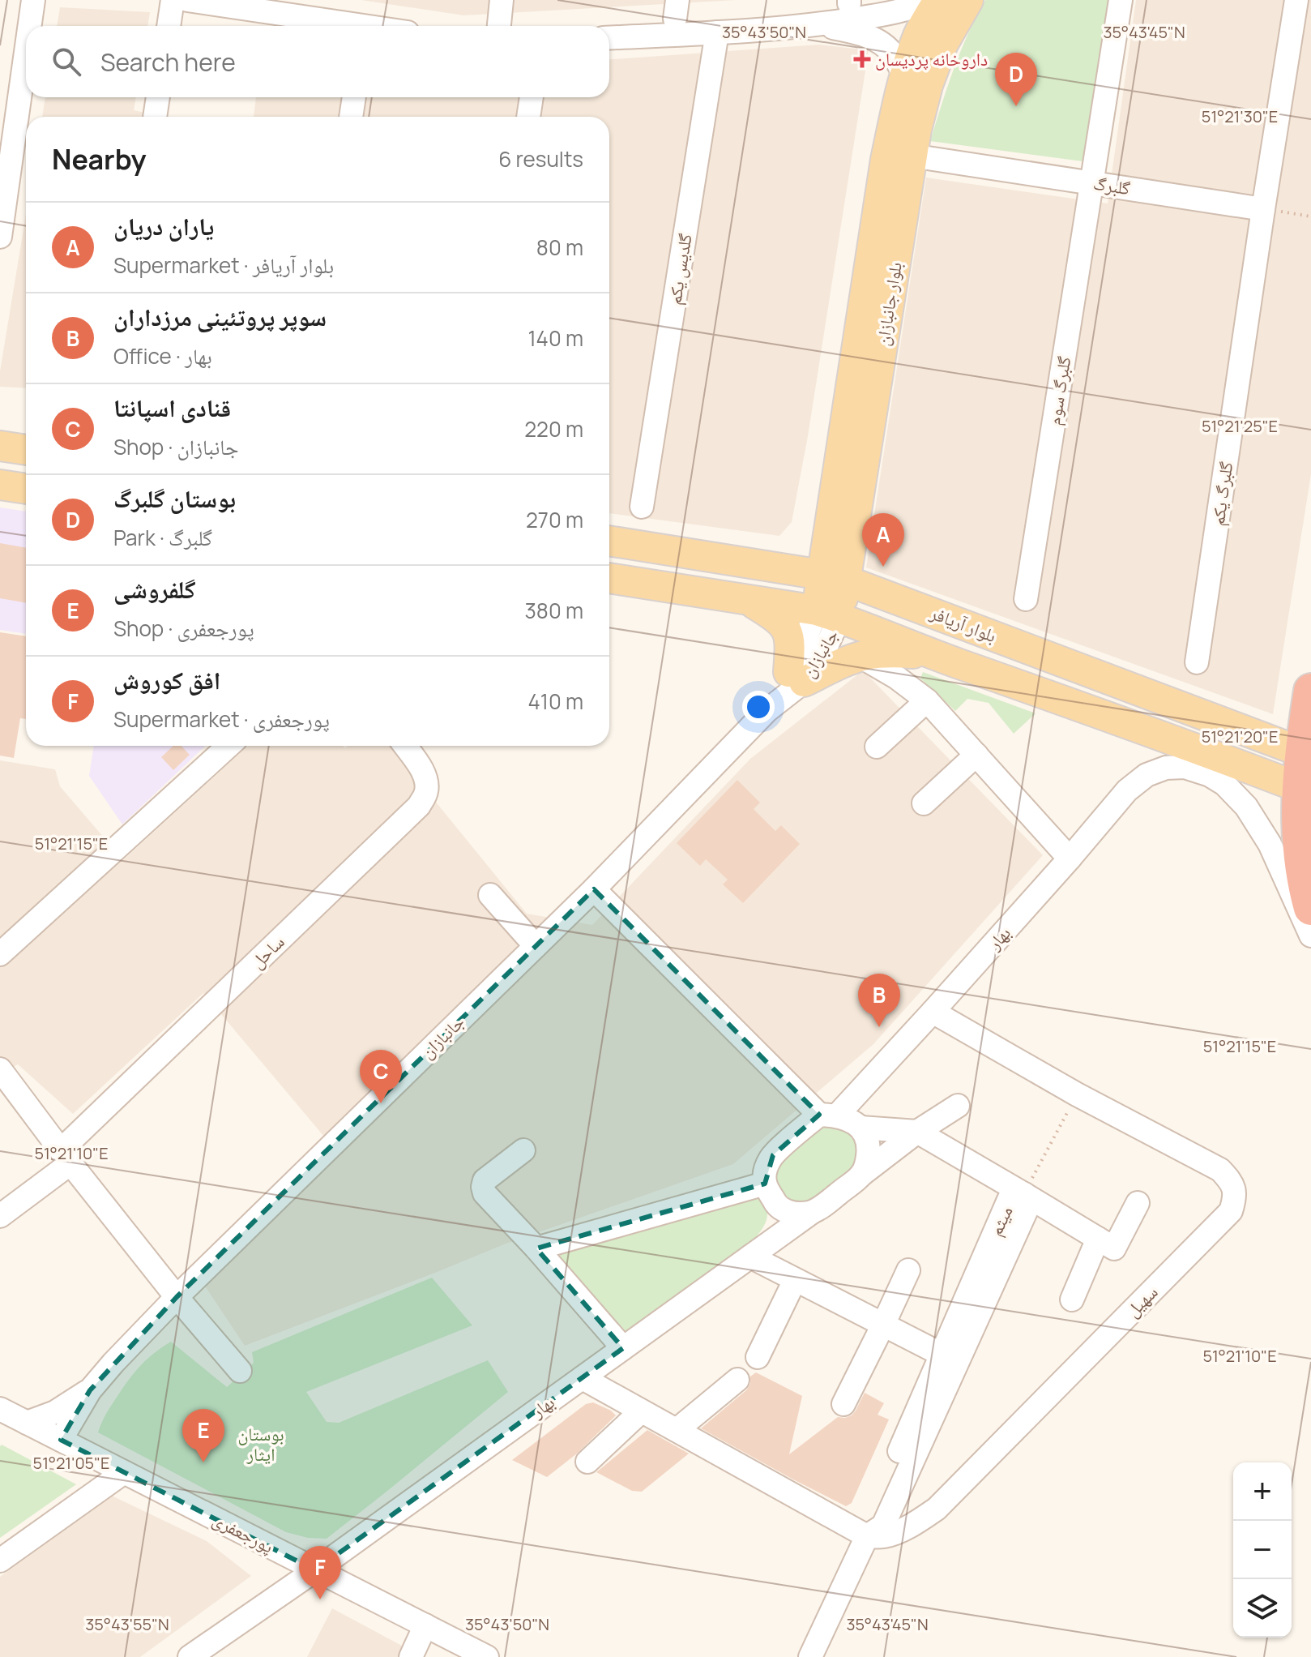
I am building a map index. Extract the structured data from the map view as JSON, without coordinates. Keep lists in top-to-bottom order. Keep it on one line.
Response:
{"streets":{"main road":["بلوار جانبازان","بلوار آریافر"],"street":["گلبرگ","گلدیس یکم","گلبرگ سوم","گلبرگ یکم","جانبازان","بهار","ساحل","میثم","سهیل","پورجعفری"]},"crossings":[["گلبرگ","بلوار جانبازان"],["گلبرگ","گلبرگ سوم"],["گلبرگ","گلبرگ یکم"],["بلوار جانبازان","بلوار آریافر"],["بلوار جانبازان","جانبازان"],["جانبازان","پورجعفری"],["بهار","سهیل"],["بهار","پورجعفری"],["میثم","سهیل"]],"parks":["بوستان ایثار"],"places":{"health":["داروخانه پردیسان"]},"page":{"search":"Search here","pins":["D","A","B","C","E","F"],"heading":["Nearby","6 results"],"list":[{"mark":"A","name":"یاران دریان","note":"Supermarket · بلوار آریافر","value":"80 m"},{"mark":"B","name":"سوپر پروتئینی مرزداران","note":"Office · بهار","value":"140 m"},{"mark":"C","name":"قنادی اسپانتا","note":"Shop · جانبازان","value":"220 m"},{"mark":"D","name":"بوستان گلبرگ","note":"Park · گلبرگ","value":"270 m"},{"mark":"E","name":"گلفروشی","note":"Shop · پورجعفری","value":"380 m"},{"mark":"F","name":"افق کوروش","note":"Supermarket · پورجعفری","value":"410 m"}],"map_buttons":["+","−"]},"coordinates":["35°43'50\"N","35°43'45\"N","51°21'30\"E","51°21'25\"E","51°21'20\"E","51°21'15\"E","51°21'10\"E","51°21'05\"E","35°43'55\"N"]}
